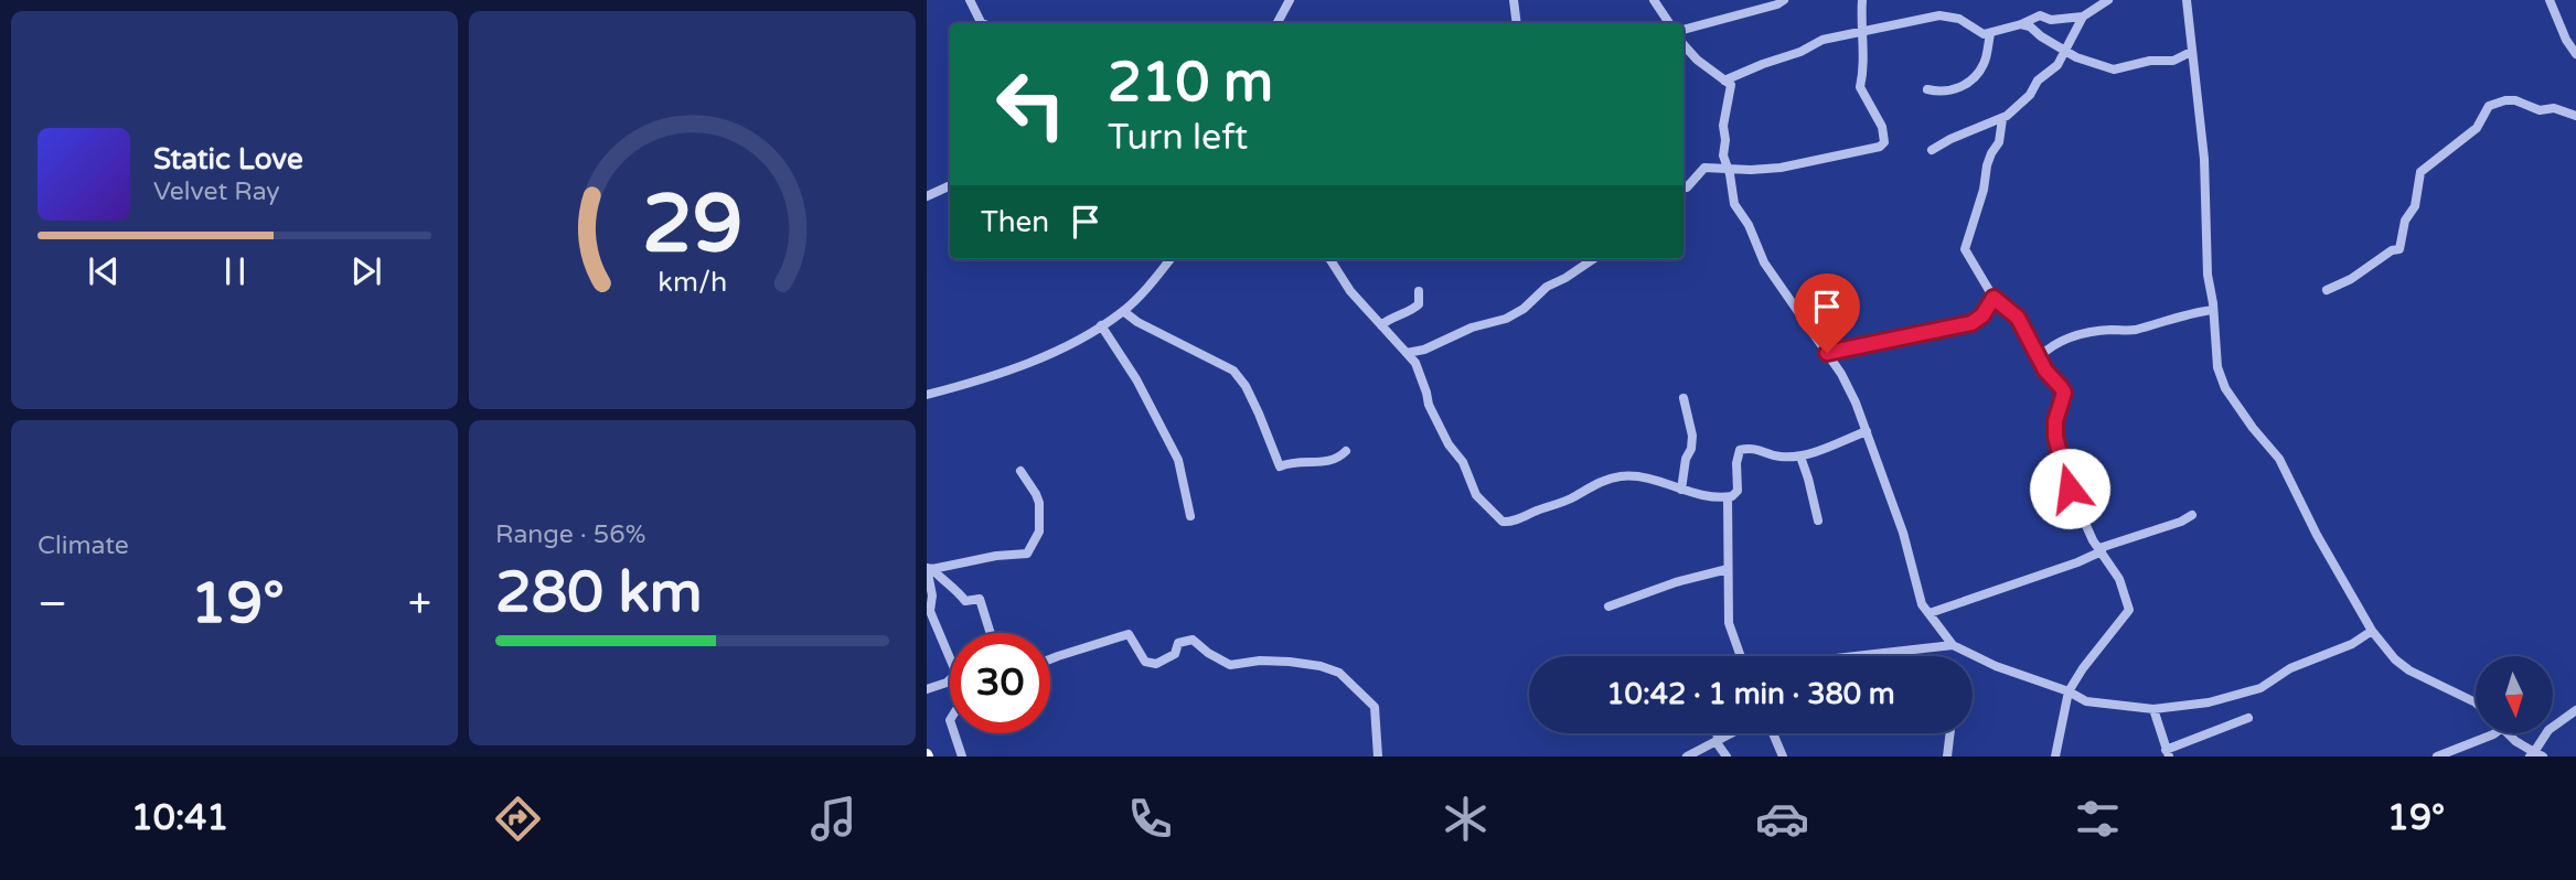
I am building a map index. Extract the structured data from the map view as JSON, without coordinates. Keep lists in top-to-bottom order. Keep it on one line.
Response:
{"north":"bottom","page":{"turn":["210 m","Turn left"],"song":["Static Love","Velvet Ray"],"then":"Then","tile":["Climate",["Range · 56%","280 km"]],"heat":["−","19°","+"],"limit":"30","trip":"10:42 · 1 min · 380 m","tabs":["10:41","19°"],"gauge":["29","km/h"]}}
